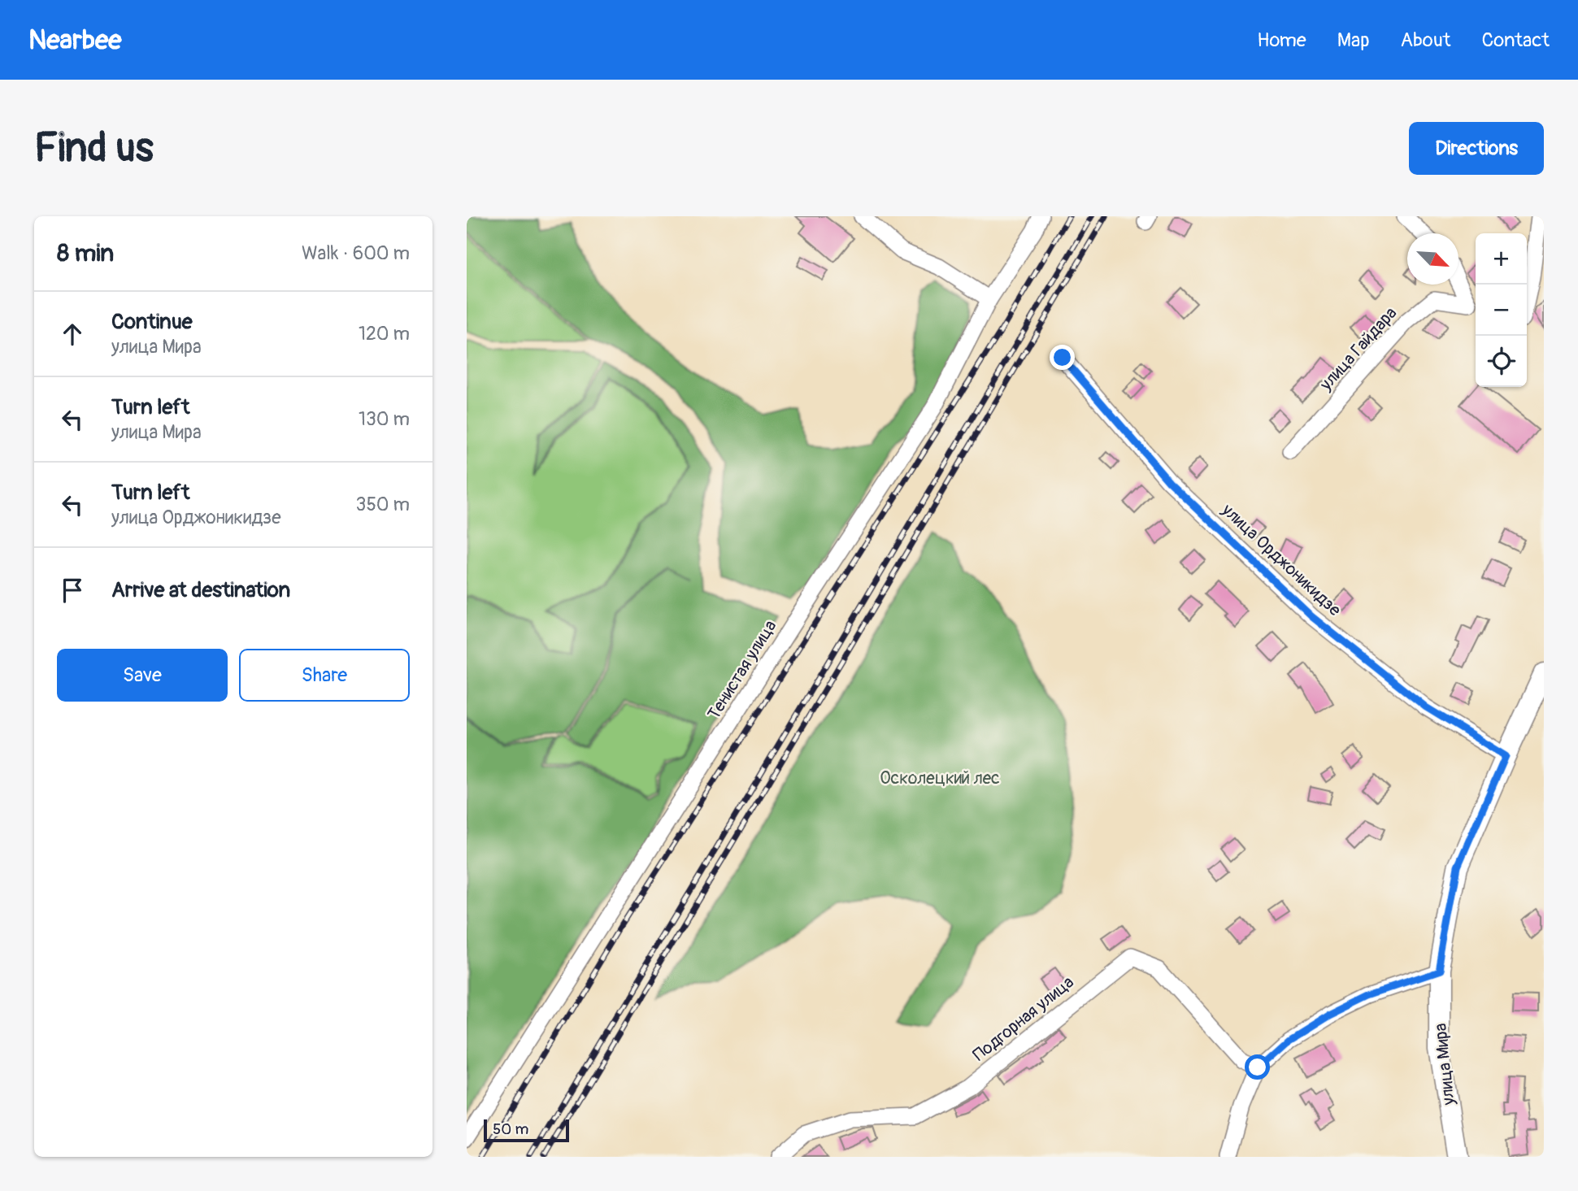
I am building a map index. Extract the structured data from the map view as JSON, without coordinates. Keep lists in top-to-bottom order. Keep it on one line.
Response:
{"streets":{"main road":["улица Мира"],"street":["улица Гайдара","улица Орджоникидзе","Тенистая улица","Подгорная улица"]},"crossings":[["улица Орджоникидзе","улица Мира"]],"parks":["Осколецкий лес"],"scale_bar":"50 m","north":"bottom right","page":{"header":"Nearbee","nav":["Home","Map","About","Contact"],"buttons":["Directions",["Save","Share"]],"title":"Find us","heading":["8 min","Walk · 600 m"],"map_buttons":["+","−"],"list":[["Continue","улица Мира","120 m"],["Turn left","улица Мира","130 m"],["Turn left","улица Орджоникидзе","350 m"],"Arrive at destination"],"scale":"50 m"}}
